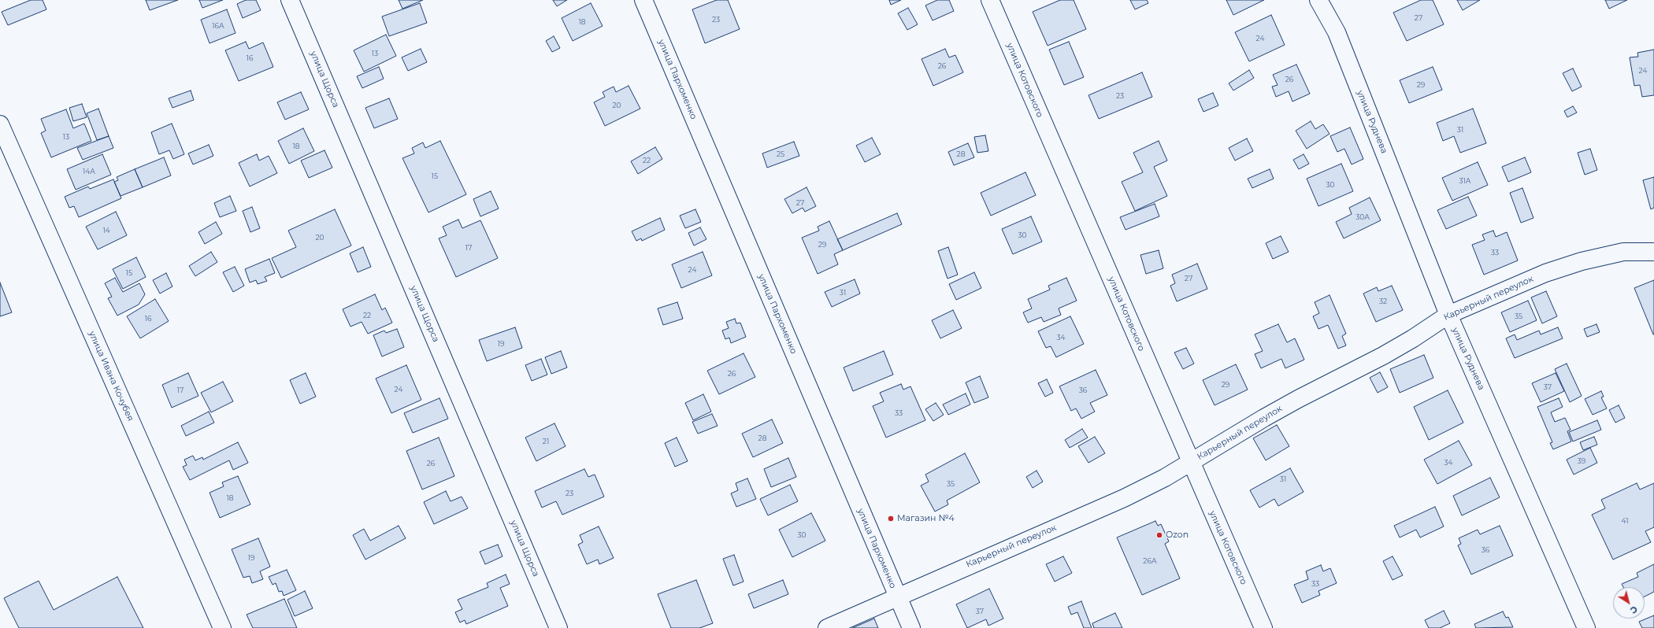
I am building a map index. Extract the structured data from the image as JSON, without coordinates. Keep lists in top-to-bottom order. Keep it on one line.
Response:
{"streets":{"street":["улица Щорса","улица Пархоменко","улица Котовского","улица Руднева","Карьерный переулок","улица Ивана Кочубея"]},"crossings":[["улица Пархоменко","Карьерный переулок"],["улица Котовского","Карьерный переулок"],["улица Руднева","Карьерный переулок"]],"places":["Магазин №4","Ozon"],"house_numbers":["27","23","18","16А","24","13","16","26","24","26","29","23","20","31","13","18","25","28","22","14А","15","31А","30","27","30А","14","30","20","29","17","33","24","15","27","31","32","22","35","16","34","19","26","29","37","24","17","36","33","28","21","39","34","26","31","35","23","18","41","30","36","19","26А","33","37"],"north":"bottom right"}
